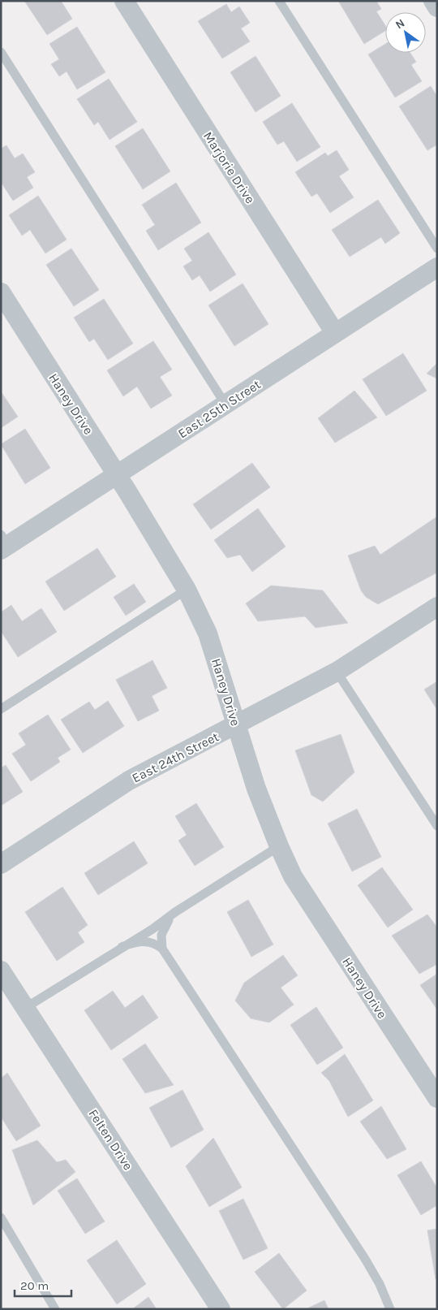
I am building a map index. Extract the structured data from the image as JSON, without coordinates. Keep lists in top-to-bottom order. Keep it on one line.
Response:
{"streets":{"street":["Marjorie Drive","Haney Drive","East 25th Street","East 24th Street","Felten Drive"]},"crossings":[["Marjorie Drive","East 25th Street"],["Haney Drive","East 25th Street"],["Haney Drive","East 24th Street"]],"scale_bar":"20 m","north":"top left"}
